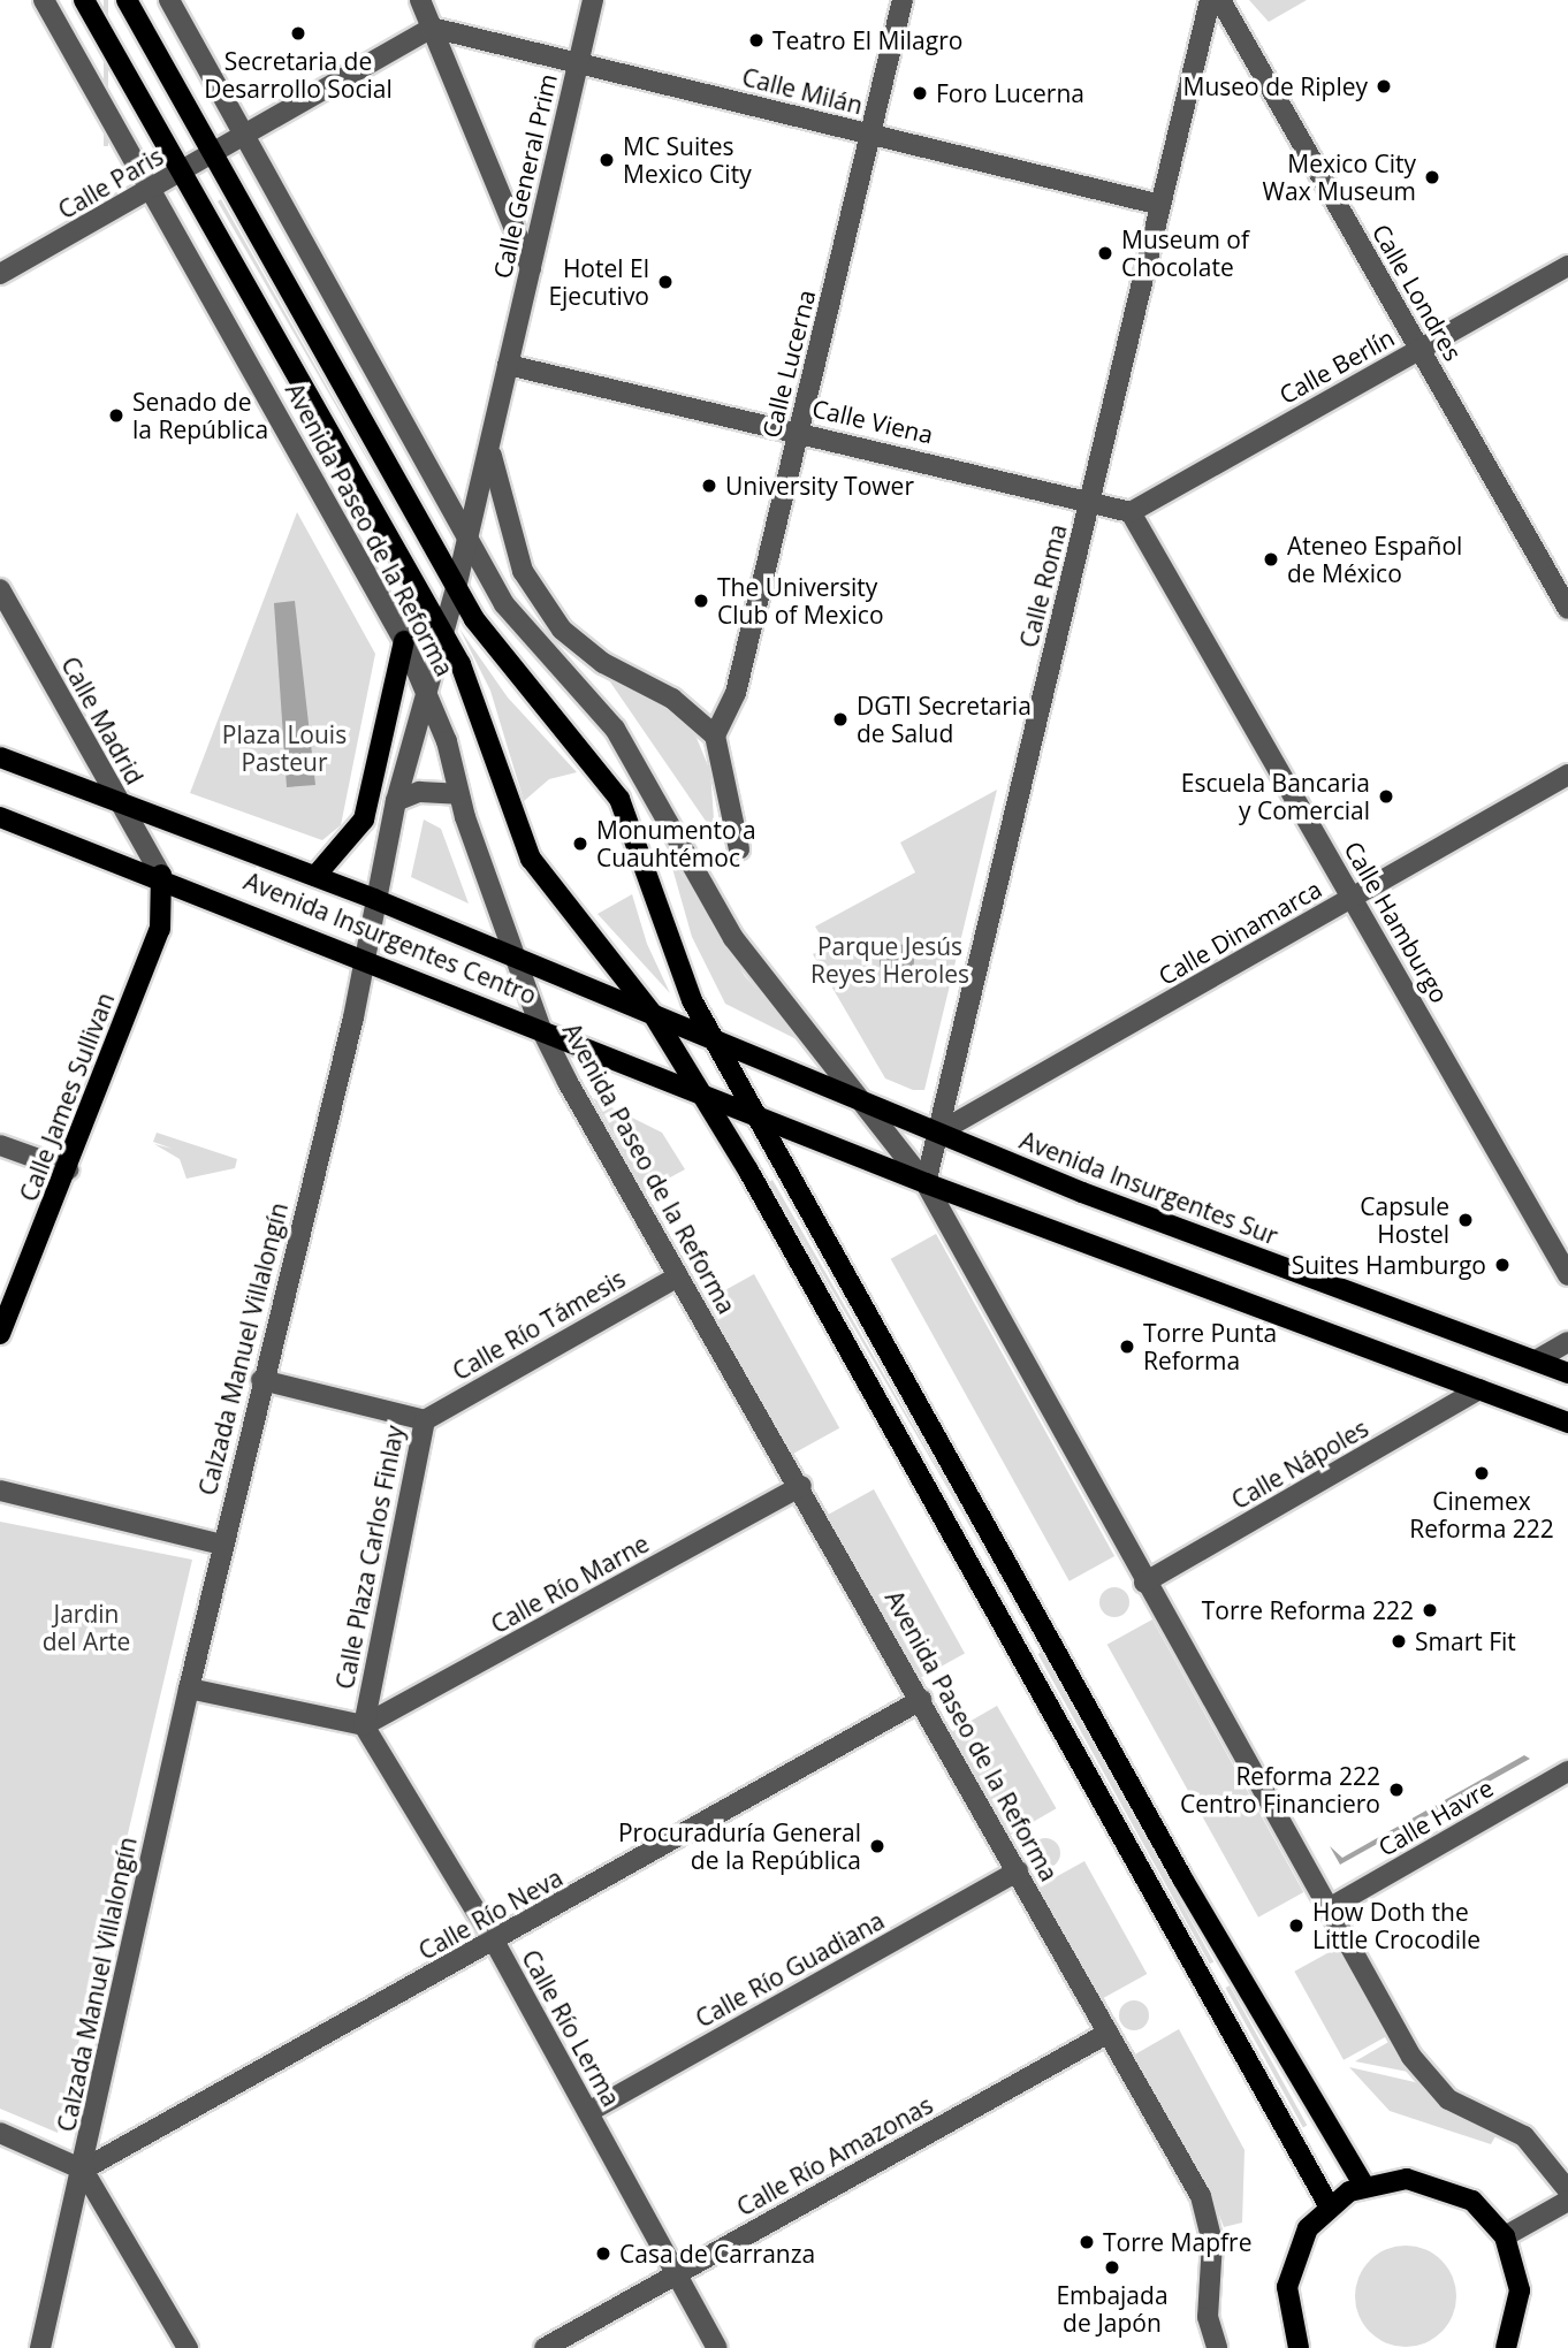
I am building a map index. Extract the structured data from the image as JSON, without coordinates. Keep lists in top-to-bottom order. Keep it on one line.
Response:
{"streets":{"main road":["Avenida Paseo de la Reforma","Avenida Insurgentes Centro","Calle James Sullivan","Avenida Insurgentes Sur"],"street":["Calle Milán","Calle General Prim","Calle Paris","Calle Londres","Calle Lucerna","Calle Berlín","Calle Viena","Calle Roma","Calle Madrid","Calle Hamburgo","Calle Dinamarca","Calle Río Támesis","Calzada Manuel Villalongín","Calle Nápoles","Calle Plaza Carlos Finlay","Calle Río Marne","Calle Havre","Calle Río Neva","Calle Río Guadiana","Calle Río Lerma","Calle Río Amazonas"]},"crossings":[["Calle Milán","Calle General Prim"],["Calle Milán","Calle Paris"],["Calle Milán","Calle Lucerna"],["Calle Milán","Calle Roma"],["Calle General Prim","Calle Viena"],["Calle General Prim","Calzada Manuel Villalongín"],["Calle Paris","Avenida Paseo de la Reforma"],["Calle Londres","Calle Berlín"],["Calle Lucerna","Calle Viena"],["Calle Berlín","Calle Viena"],["Calle Berlín","Calle Hamburgo"],["Calle Viena","Calle Roma"],["Calle Viena","Calle Hamburgo"],["Calle Viena","Calzada Manuel Villalongín"],["Avenida Paseo de la Reforma","Avenida Insurgentes Centro"],["Avenida Paseo de la Reforma","Avenida Insurgentes Sur"],["Avenida Paseo de la Reforma","Calle Río Támesis"],["Avenida Paseo de la Reforma","Calzada Manuel Villalongín"],["Avenida Paseo de la Reforma","Calle Río Marne"],["Avenida Paseo de la Reforma","Calle Río Neva"],["Avenida Paseo de la Reforma","Calle Río Guadiana"],["Avenida Paseo de la Reforma","Calle Río Amazonas"],["Calle Roma","Calle Dinamarca"],["Calle Roma","Avenida Insurgentes Sur"],["Calle Madrid","Avenida Insurgentes Centro"],["Calle Madrid","Calle James Sullivan"],["Calle Hamburgo","Calle Dinamarca"],["Calle Dinamarca","Avenida Insurgentes Sur"],["Avenida Insurgentes Centro","Calle James Sullivan"],["Avenida Insurgentes Centro","Avenida Insurgentes Sur"],["Avenida Insurgentes Centro","Calzada Manuel Villalongín"],["Calle Río Támesis","Calle Plaza Carlos Finlay"],["Calzada Manuel Villalongín","Calle Plaza Carlos Finlay"],["Calzada Manuel Villalongín","Calle Río Neva"],["Calle Plaza Carlos Finlay","Calle Río Marne"],["Calle Plaza Carlos Finlay","Calle Río Lerma"],["Calle Río Marne","Calle Río Lerma"],["Calle Río Neva","Calle Río Lerma"],["Calle Río Guadiana","Calle Río Lerma"],["Calle Río Lerma","Calle Río Amazonas"]],"parks":["Plaza Louis Pasteur","Parque Jesús Reyes Heroles","Jardin del Arte"],"places":["Secretaria de Desarrollo Social","Teatro El Milagro","Museo de Ripley","Foro Lucerna","MC Suites Mexico City","Mexico City Wax Museum","Museum of Chocolate","Hotel El Ejecutivo","Senado de la República","University Tower","Ateneo Español de México","The University Club of Mexico","DGTI Secretaria de Salud","Escuela Bancaria y Comercial","Monumento a Cuauhtémoc","Capsule Hostel","Suites Hamburgo","Torre Punta Reforma","Cinemex Reforma 222","Torre Reforma 222","Smart Fit","Reforma 222 Centro Financiero","Procuraduría General de la República","How Doth the Little Crocodile","Torre Mapfre","Casa de Carranza","Embajada de Japón"]}
